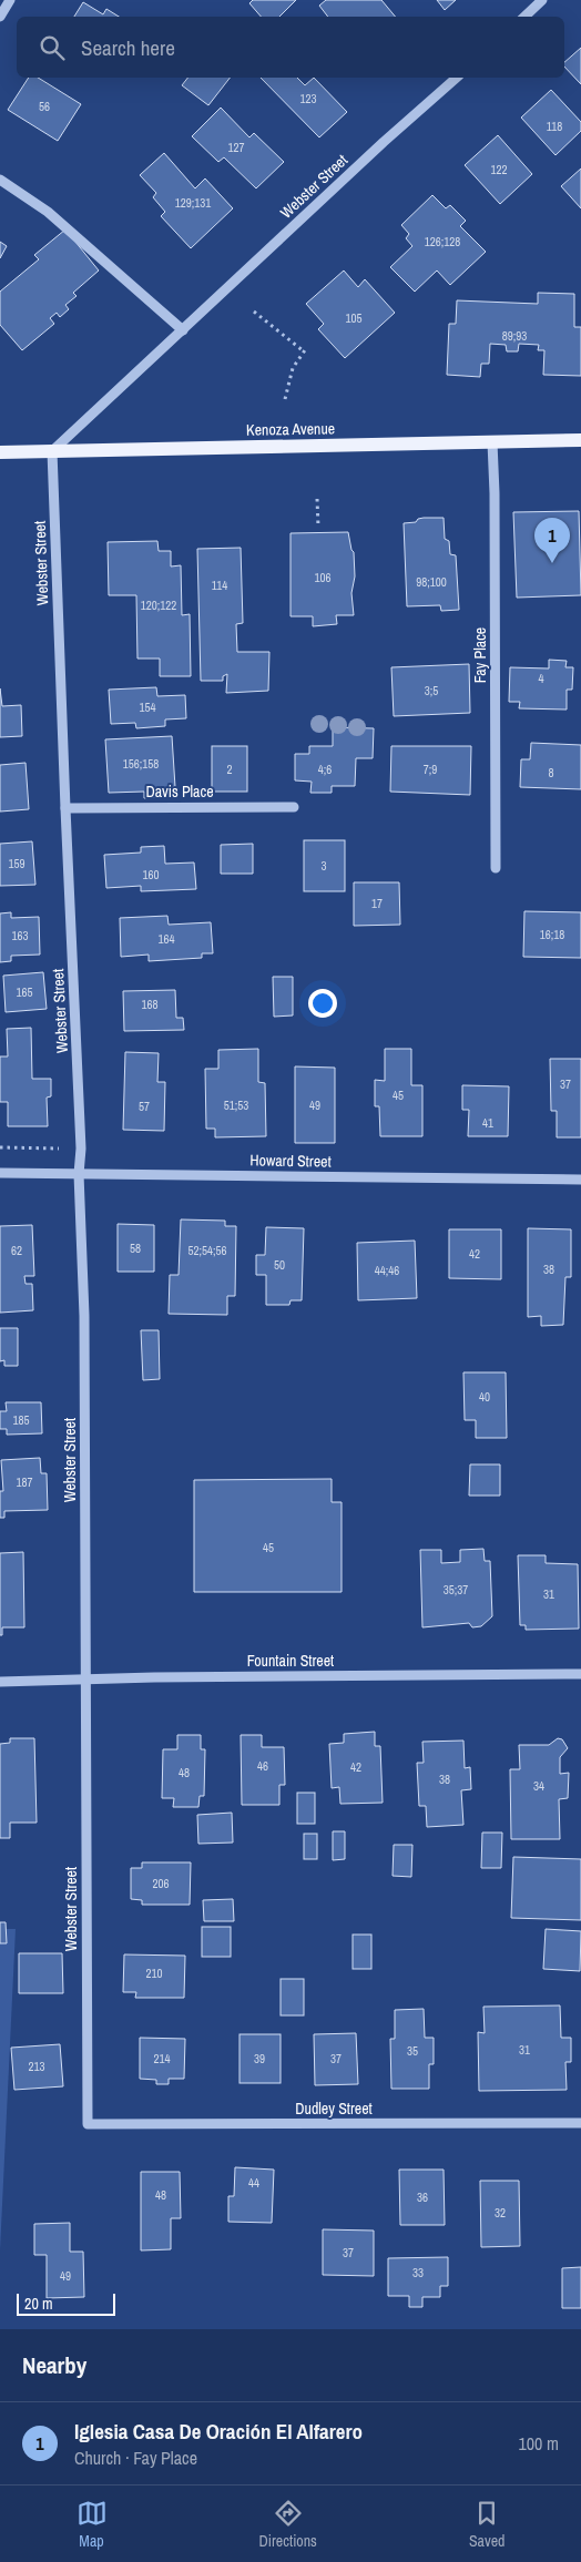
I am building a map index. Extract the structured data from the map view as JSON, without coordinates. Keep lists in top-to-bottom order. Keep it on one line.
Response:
{"streets":{"main road":["Kenoza Avenue"],"street":["Webster Street","Fay Place","Davis Place","Howard Street","Fountain Street","Dudley Street"]},"crossings":[["Webster Street","Kenoza Avenue"],["Webster Street","Davis Place"],["Webster Street","Howard Street"],["Webster Street","Fountain Street"],["Webster Street","Dudley Street"],["Kenoza Avenue","Fay Place"]],"house_numbers":["123","56","118","127","122","129;131","126;128","105","89;93","106","98;100","114","120;122","4","3;5","154","156;158","2","4;6","7;9","8","159","3","160","17","16;18","163","164","165","168","37","45","51;53","49","57","41","58","62","52;54;56","42","50","38","44;46","40","185","187","45","35;37","31","46","42","48","38","34","206","210","31","35","214","39","37","213","44","48","36","32","37","33","49"],"scale_bar":"20 m","page":{"search":"Search here","pins":"1","scale":"20 m","heading":"Nearby","list":[{"mark":"1","name":"Iglesia Casa De Oración El Alfarero","note":"Church · Fay Place","value":"100 m"}],"nav":["Map","Directions","Saved"]}}
